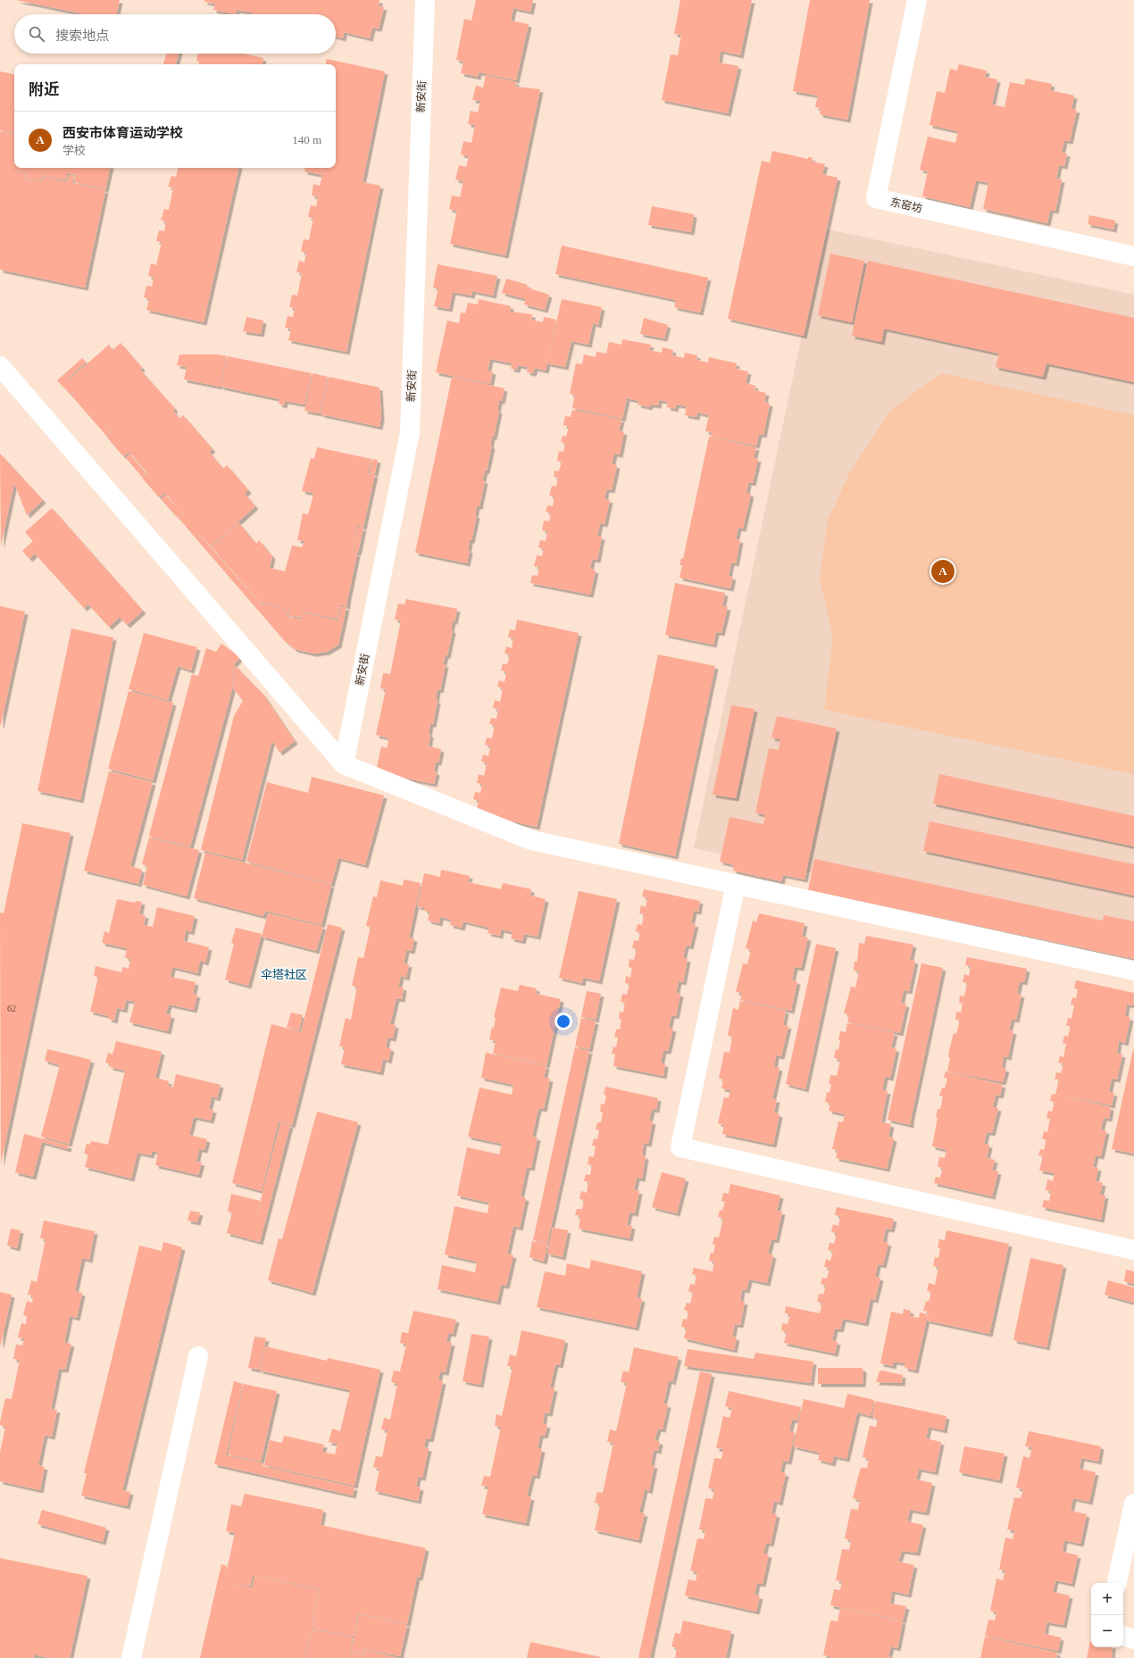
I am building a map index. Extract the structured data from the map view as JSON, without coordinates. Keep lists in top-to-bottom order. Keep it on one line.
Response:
{"streets":{"street":["新安街","东窑坊"]},"districts":["伞塔社区"],"house_numbers":["62"],"page":{"search":"搜索地点","heading":"附近","list":[{"mark":"A","name":"西安市体育运动学校","note":"学校","value":"140 m"}],"pins":"A","map_buttons":["+","−"]}}
